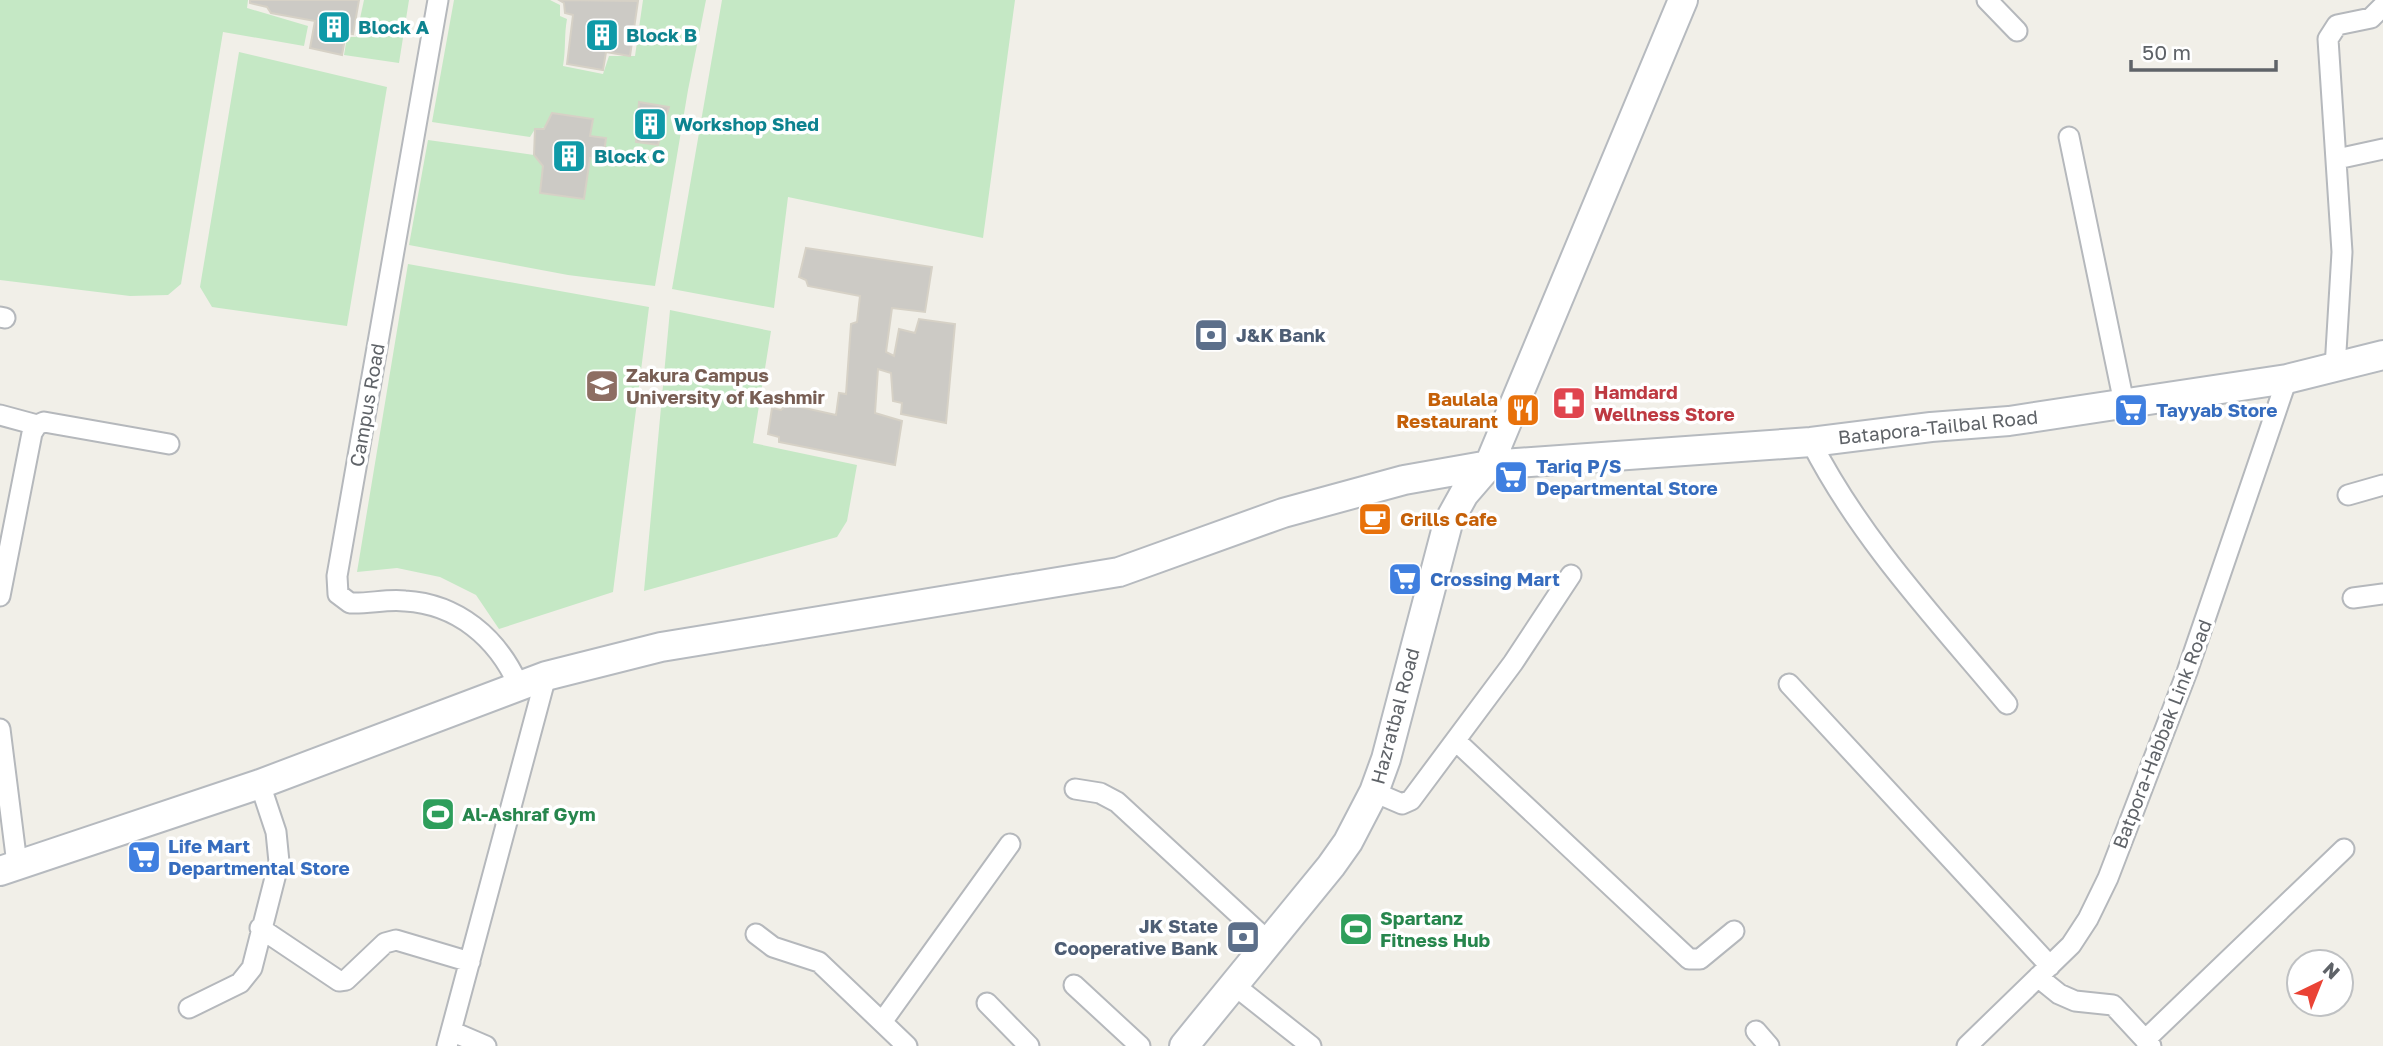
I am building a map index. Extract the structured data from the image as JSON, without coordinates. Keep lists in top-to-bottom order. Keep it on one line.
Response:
{"streets":{"main road":["Batapora-Tailbal Road","Hazratbal Road"],"street":["Campus Road","Batpora-Habbak Link Road"]},"crossings":[["Campus Road","Batapora-Tailbal Road"],["Batapora-Tailbal Road","Hazratbal Road"],["Batapora-Tailbal Road","Batpora-Habbak Link Road"]],"places":{"building":["Block A","Block B","Workshop Shed","Block C"],"bank":["J&K Bank","JK State Cooperative Bank"],"school or university":["Zakura Campus University of Kashmir"],"pharmacy":["Hamdard Wellness Store"],"restaurant":["Baulala Restaurant"],"supermarket":["Tayyab Store","Tariq P/S Departmental Store","Crossing Mart","Life Mart Departmental Store"],"cafe":["Grills Cafe"],"sports":["Al-Ashraf Gym","Spartanz Fitness Hub"]},"scale_bar":"50 m","north":"top right"}
